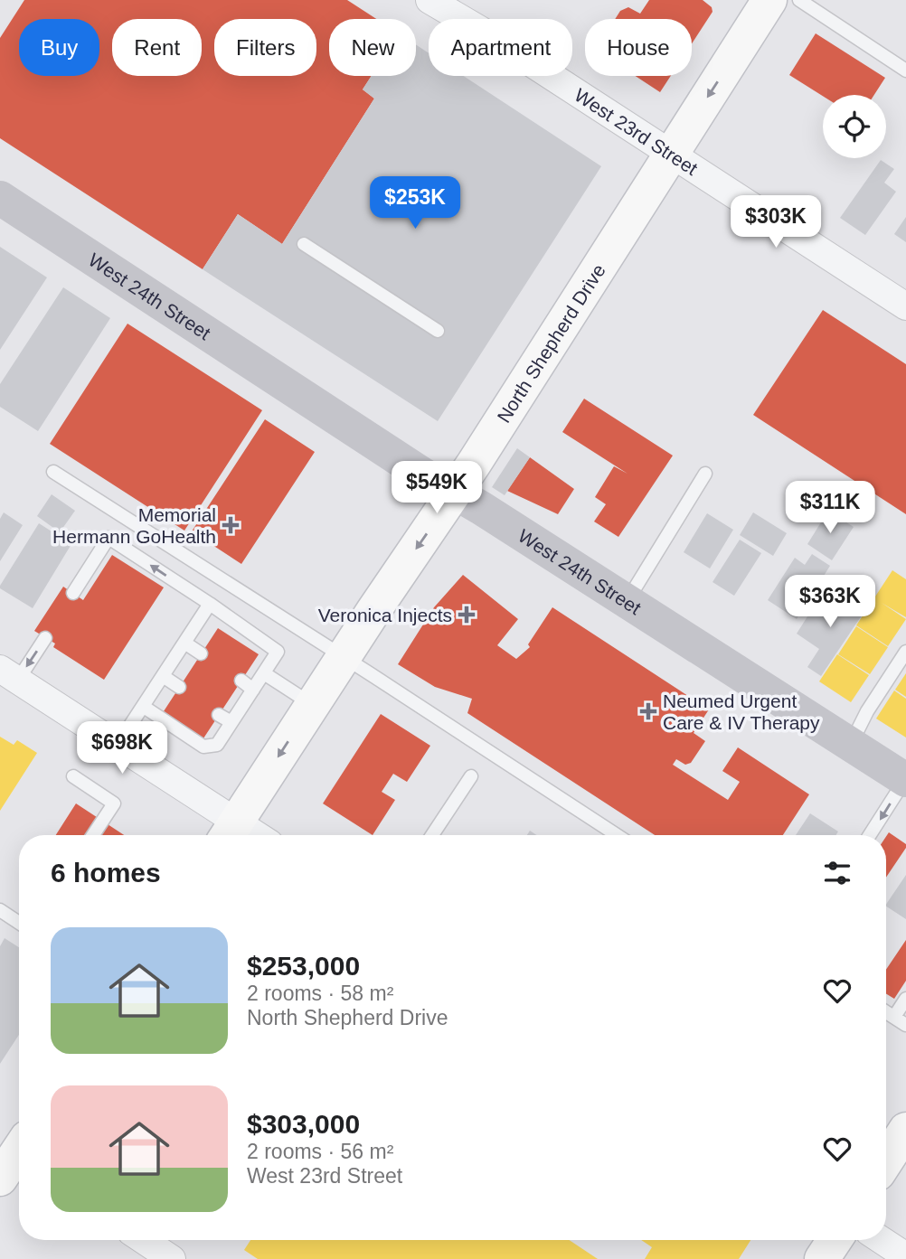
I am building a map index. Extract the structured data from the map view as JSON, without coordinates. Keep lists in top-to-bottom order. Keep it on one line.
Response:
{"streets":{"main road":["North Shepherd Drive"],"street":["West 23rd Street","West 24th Street"]},"crossings":[["West 23rd Street","North Shepherd Drive"],["West 24th Street","North Shepherd Drive"]],"one_way":["North Shepherd Drive"],"places":{"health":["Memorial Hermann GoHealth","Veronica Injects","Neumed Urgent Care & IV Therapy"]},"page":{"chip":["Buy","Rent","Filters","New","Apartment","House"],"price":["$253K","$303K","$549K","$311K","$363K","$698K"],"heading":"6 homes","list":[{"name":"$253,000","note":"2 rooms · 58 m² · North Shepherd Drive"},{"name":"$303,000","note":"2 rooms · 56 m² · West 23rd Street"}]}}
